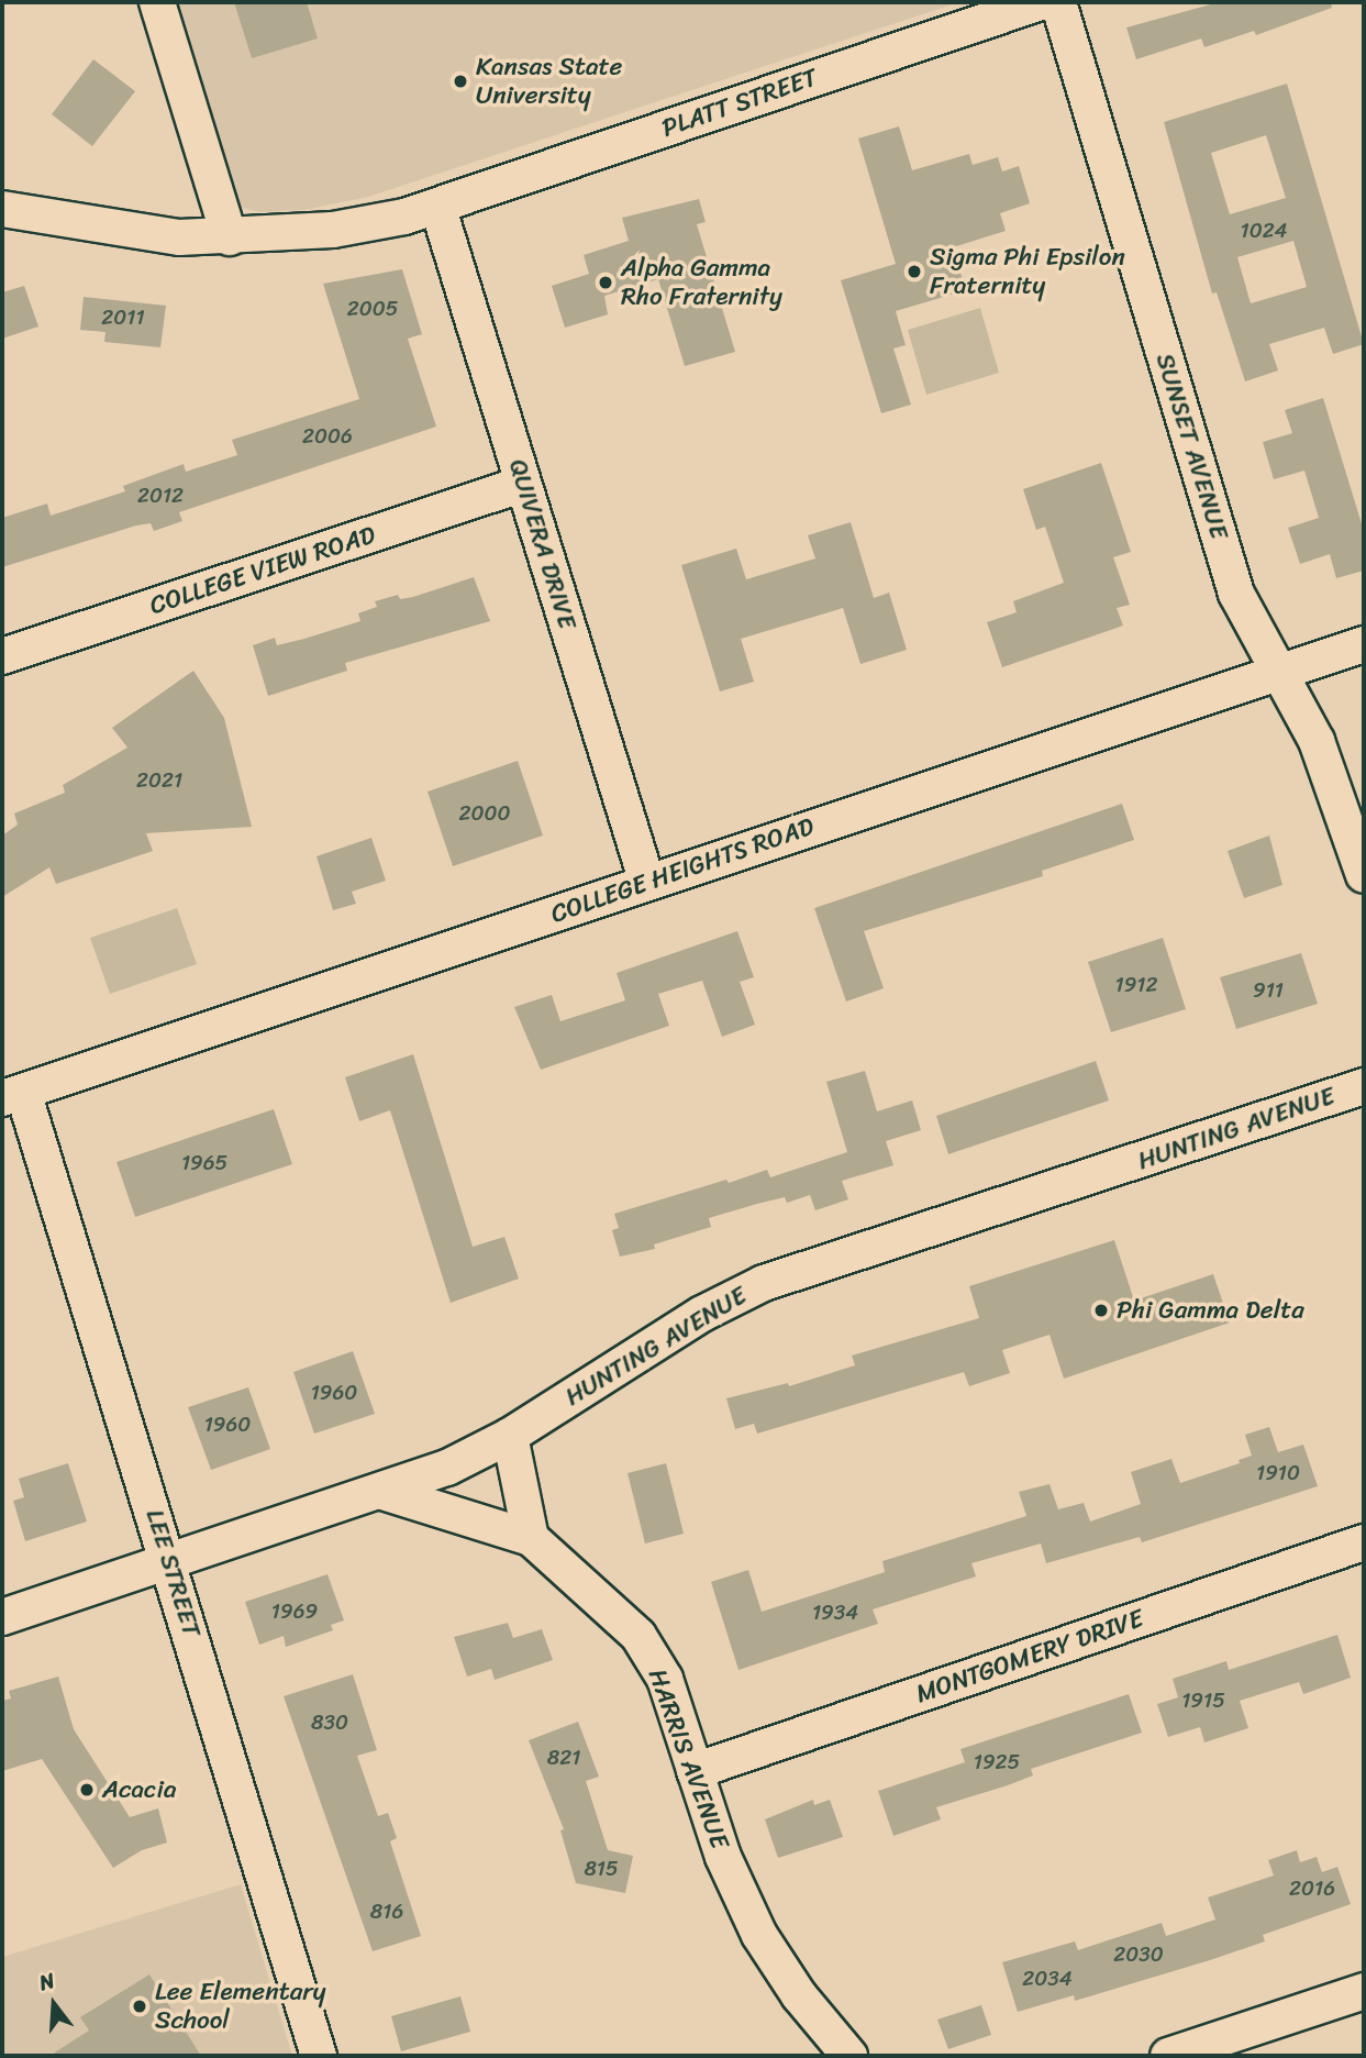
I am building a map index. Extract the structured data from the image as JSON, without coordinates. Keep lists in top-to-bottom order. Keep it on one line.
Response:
{"streets":{"street":["PLATT STREET","SUNSET AVENUE","QUIVERA DRIVE","COLLEGE VIEW ROAD","COLLEGE HEIGHTS ROAD","HUNTING AVENUE","LEE STREET","MONTGOMERY DRIVE","HARRIS AVENUE"]},"crossings":[["PLATT STREET","QUIVERA DRIVE"],["SUNSET AVENUE","COLLEGE HEIGHTS ROAD"],["QUIVERA DRIVE","COLLEGE VIEW ROAD"],["QUIVERA DRIVE","COLLEGE HEIGHTS ROAD"],["COLLEGE HEIGHTS ROAD","LEE STREET"],["HUNTING AVENUE","LEE STREET"],["HUNTING AVENUE","HARRIS AVENUE"],["MONTGOMERY DRIVE","HARRIS AVENUE"]],"places":["Kansas State University","Sigma Phi Epsilon Fraternity","Alpha Gamma Rho Fraternity","Phi Gamma Delta","Acacia","Lee Elementary School"],"house_numbers":["1024","2005","2011","2006","2012","2021","2000","1912","911","1965","1960","1960","1910","1969","1934","1915","830","821","1925","815","2016","816","2030","2034"],"north":"top"}
